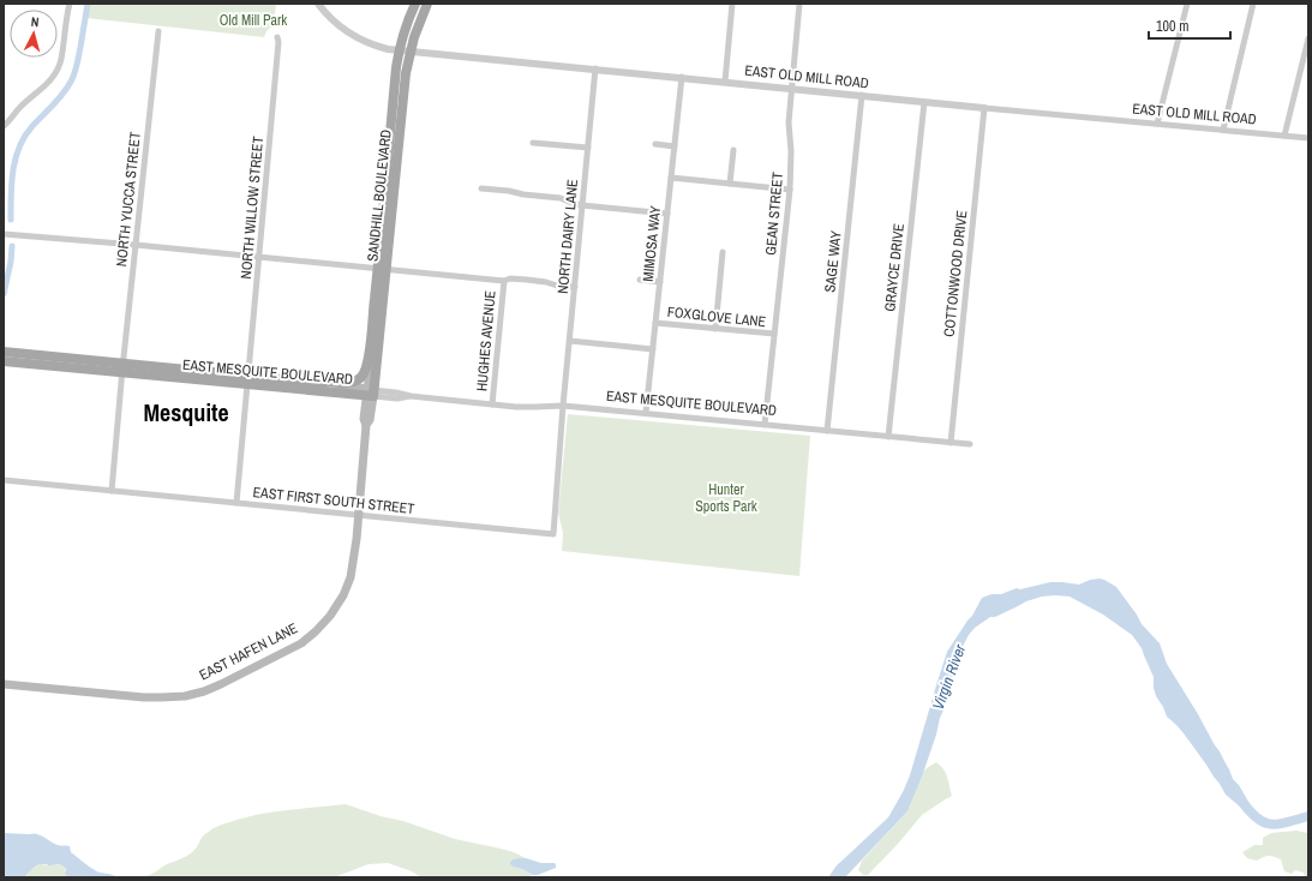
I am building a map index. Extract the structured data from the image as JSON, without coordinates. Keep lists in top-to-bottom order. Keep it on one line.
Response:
{"streets":{"main road":["SANDHILL BOULEVARD","EAST MESQUITE BOULEVARD","EAST HAFEN LANE"],"street":["EAST OLD MILL ROAD","NORTH YUCCA STREET","NORTH WILLOW STREET","GEAN STREET","NORTH DAIRY LANE","MIMOSA WAY","SAGE WAY","GRAYCE DRIVE","COTTONWOOD DRIVE","FOXGLOVE LANE","HUGHES AVENUE","EAST FIRST SOUTH STREET"]},"crossings":[["EAST OLD MILL ROAD","SANDHILL BOULEVARD"],["EAST OLD MILL ROAD","GEAN STREET"],["EAST OLD MILL ROAD","NORTH DAIRY LANE"],["EAST OLD MILL ROAD","MIMOSA WAY"],["EAST OLD MILL ROAD","SAGE WAY"],["EAST OLD MILL ROAD","GRAYCE DRIVE"],["EAST OLD MILL ROAD","COTTONWOOD DRIVE"],["SANDHILL BOULEVARD","EAST MESQUITE BOULEVARD"],["SANDHILL BOULEVARD","EAST HAFEN LANE"],["NORTH YUCCA STREET","EAST MESQUITE BOULEVARD"],["NORTH YUCCA STREET","EAST FIRST SOUTH STREET"],["NORTH WILLOW STREET","EAST MESQUITE BOULEVARD"],["NORTH WILLOW STREET","EAST FIRST SOUTH STREET"],["GEAN STREET","FOXGLOVE LANE"],["GEAN STREET","EAST MESQUITE BOULEVARD"],["NORTH DAIRY LANE","EAST MESQUITE BOULEVARD"],["NORTH DAIRY LANE","EAST FIRST SOUTH STREET"],["MIMOSA WAY","FOXGLOVE LANE"],["MIMOSA WAY","EAST MESQUITE BOULEVARD"],["SAGE WAY","EAST MESQUITE BOULEVARD"],["GRAYCE DRIVE","EAST MESQUITE BOULEVARD"],["COTTONWOOD DRIVE","EAST MESQUITE BOULEVARD"],["HUGHES AVENUE","EAST MESQUITE BOULEVARD"],["EAST MESQUITE BOULEVARD","EAST HAFEN LANE"],["EAST FIRST SOUTH STREET","EAST HAFEN LANE"]],"districts":["Mesquite"],"water":["Virgin River"],"parks":["Old Mill Park","Hunter Sports Park"],"scale_bar":"100 m","north":"top"}
